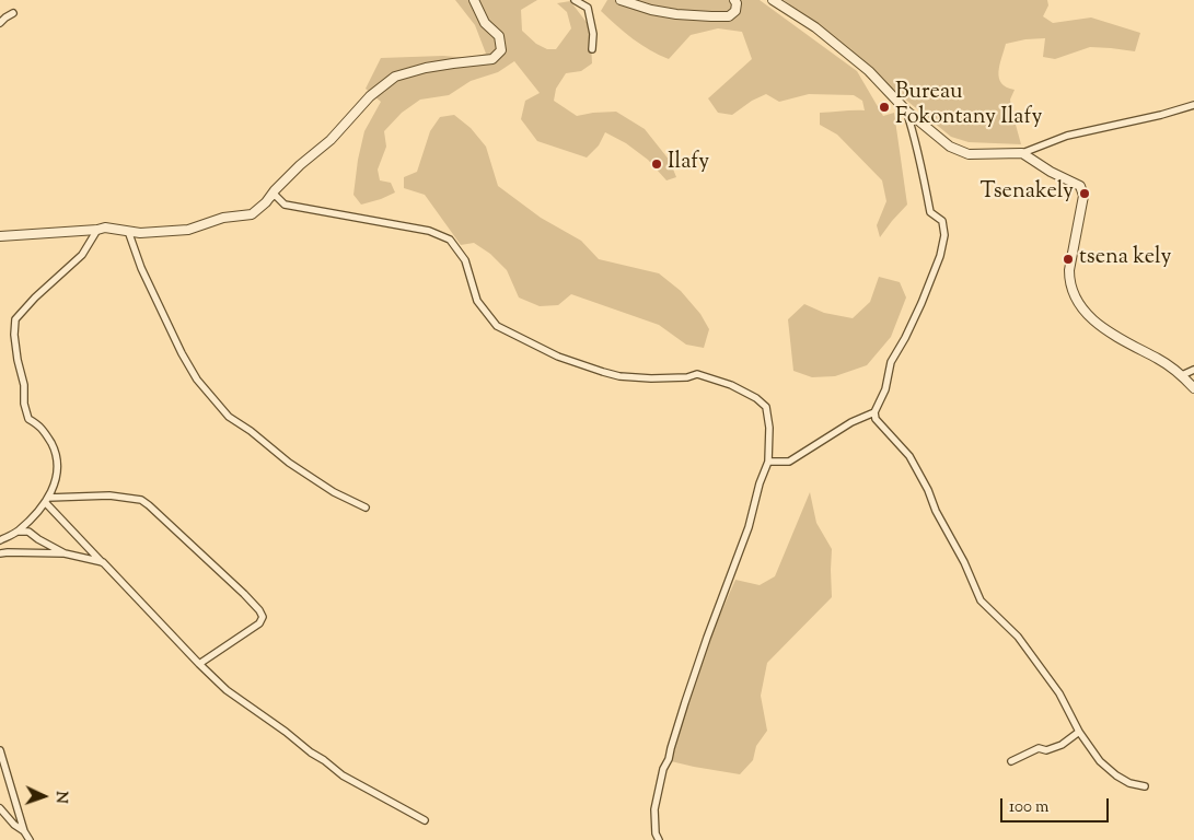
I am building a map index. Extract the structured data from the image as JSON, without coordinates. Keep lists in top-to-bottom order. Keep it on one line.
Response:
{"places":["Bureau Fokontany Ilafy","Ilafy","Tsenakely","tsena kely"],"scale_bar":"100 m","north":"right"}
